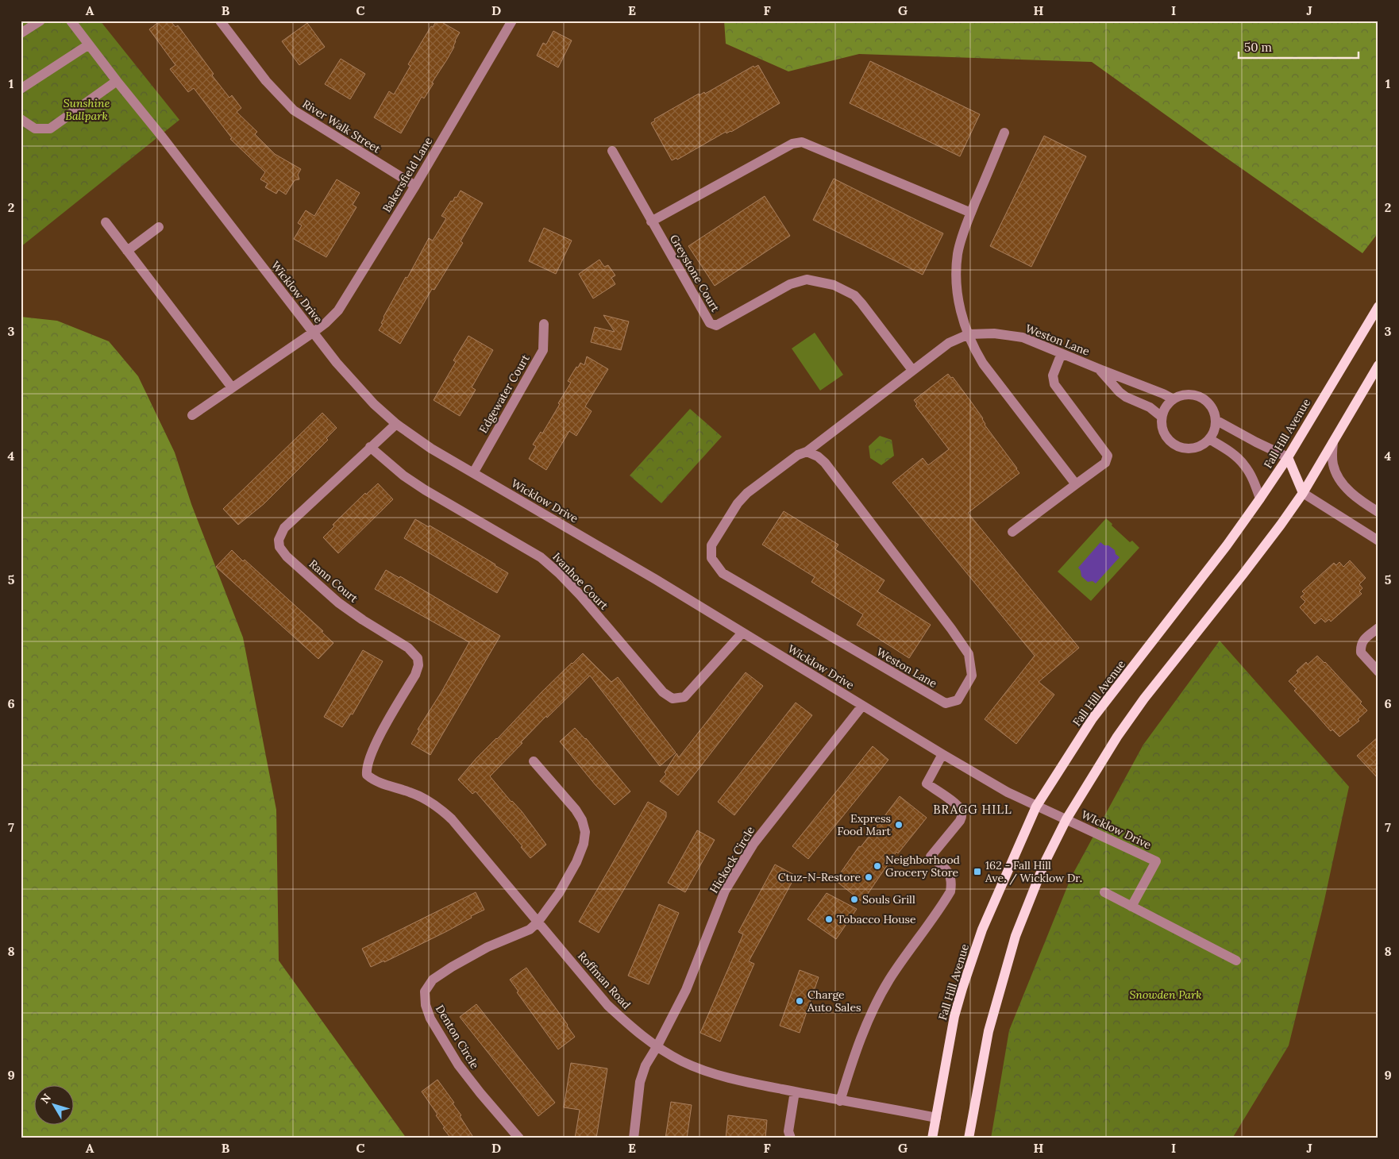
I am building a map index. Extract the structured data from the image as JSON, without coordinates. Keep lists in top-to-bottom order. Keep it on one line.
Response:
{"streets":{"main road":["Fall Hill Avenue"],"street":["River Walk Street","Bakersfield Lane","Greystone Court","Wicklow Drive","Weston Lane","Edgewater Court","Rann Court","Ivanhoe Court","WIcklow Drive","Hickock Circle","Roffman Road","Denton Circle"]},"crossings":[["River Walk Street","Bakersfield Lane"],["Bakersfield Lane","Wicklow Drive"],["Greystone Court","Weston Lane"],["Wicklow Drive","Edgewater Court"],["Wicklow Drive","Fall Hill Avenue"],["Wicklow Drive","Rann Court"],["Wicklow Drive","Ivanhoe Court"],["Wicklow Drive","WIcklow Drive"],["Wicklow Drive","Hickock Circle"],["Fall Hill Avenue","Roffman Road"],["Rann Court","Ivanhoe Court"],["Rann Court","Roffman Road"],["Hickock Circle","Roffman Road"],["Roffman Road","Denton Circle"]],"districts":["BRAGG HILL"],"parks":["Sunshine Ballpark","Snowden Park"],"places":{"other":["Express Food Mart","Neighborhood Grocery Store","Ctuz-N-Restore","Souls Grill","Tobacco House","Charge Auto Sales"],"transit":["162 - Fall Hill Ave. / Wicklow Dr."]},"scale_bar":"50 m","north":"top left","grid":{"columns":["A","B","C","D","E","F","G","H","I","J"],"rows":["1","2","3","4","5","6","7","8","9"]}}
